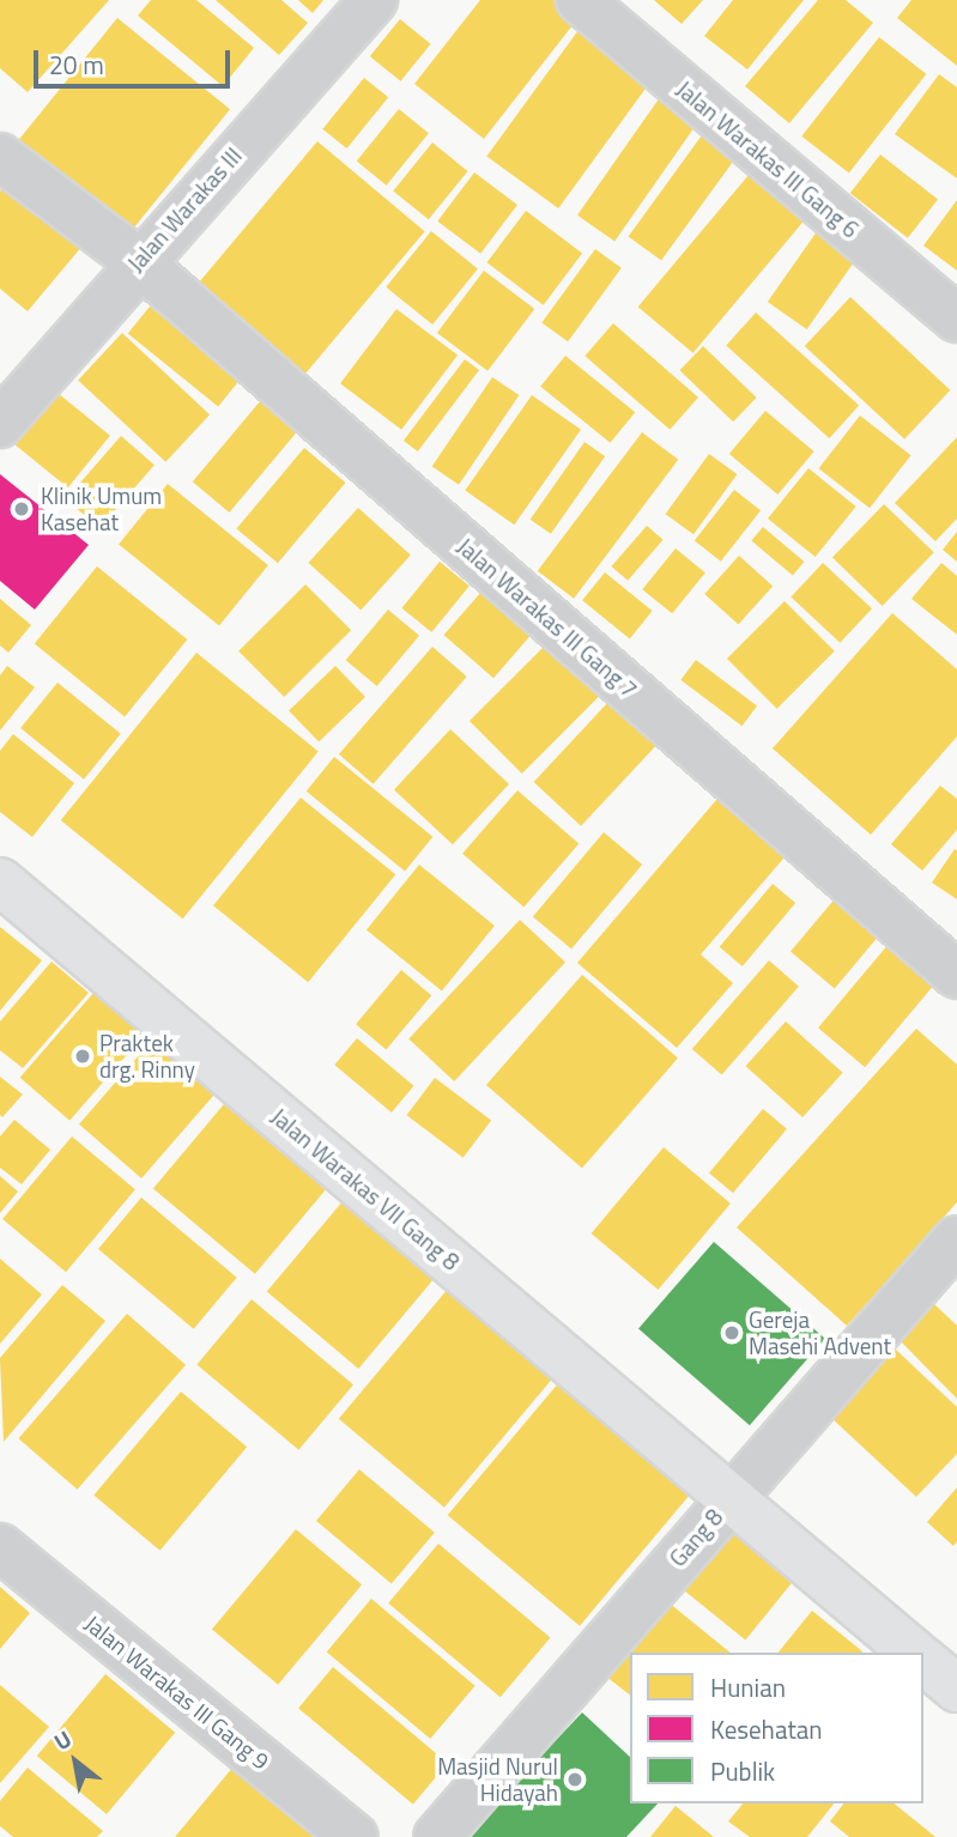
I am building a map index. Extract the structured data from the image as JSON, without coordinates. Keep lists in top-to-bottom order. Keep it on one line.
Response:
{"streets":{"street":["Jalan Warakas III Gang 6","Jalan Warakas III","Jalan Warakas III Gang 7","Jalan Warakas VII Gang 8","Gang 8","Jalan Warakas III Gang 9"]},"crossings":[["Jalan Warakas III","Jalan Warakas III Gang 7"],["Jalan Warakas VII Gang 8","Gang 8"]],"places":["Klinik Umum Kasehat","Praktek drg. Rinny","Gereja Masehi Advent","Masjid Nurul Hidayah"],"legend":["Hunian","Kesehatan","Publik"],"scale_bar":"20 m","north":"top left"}
